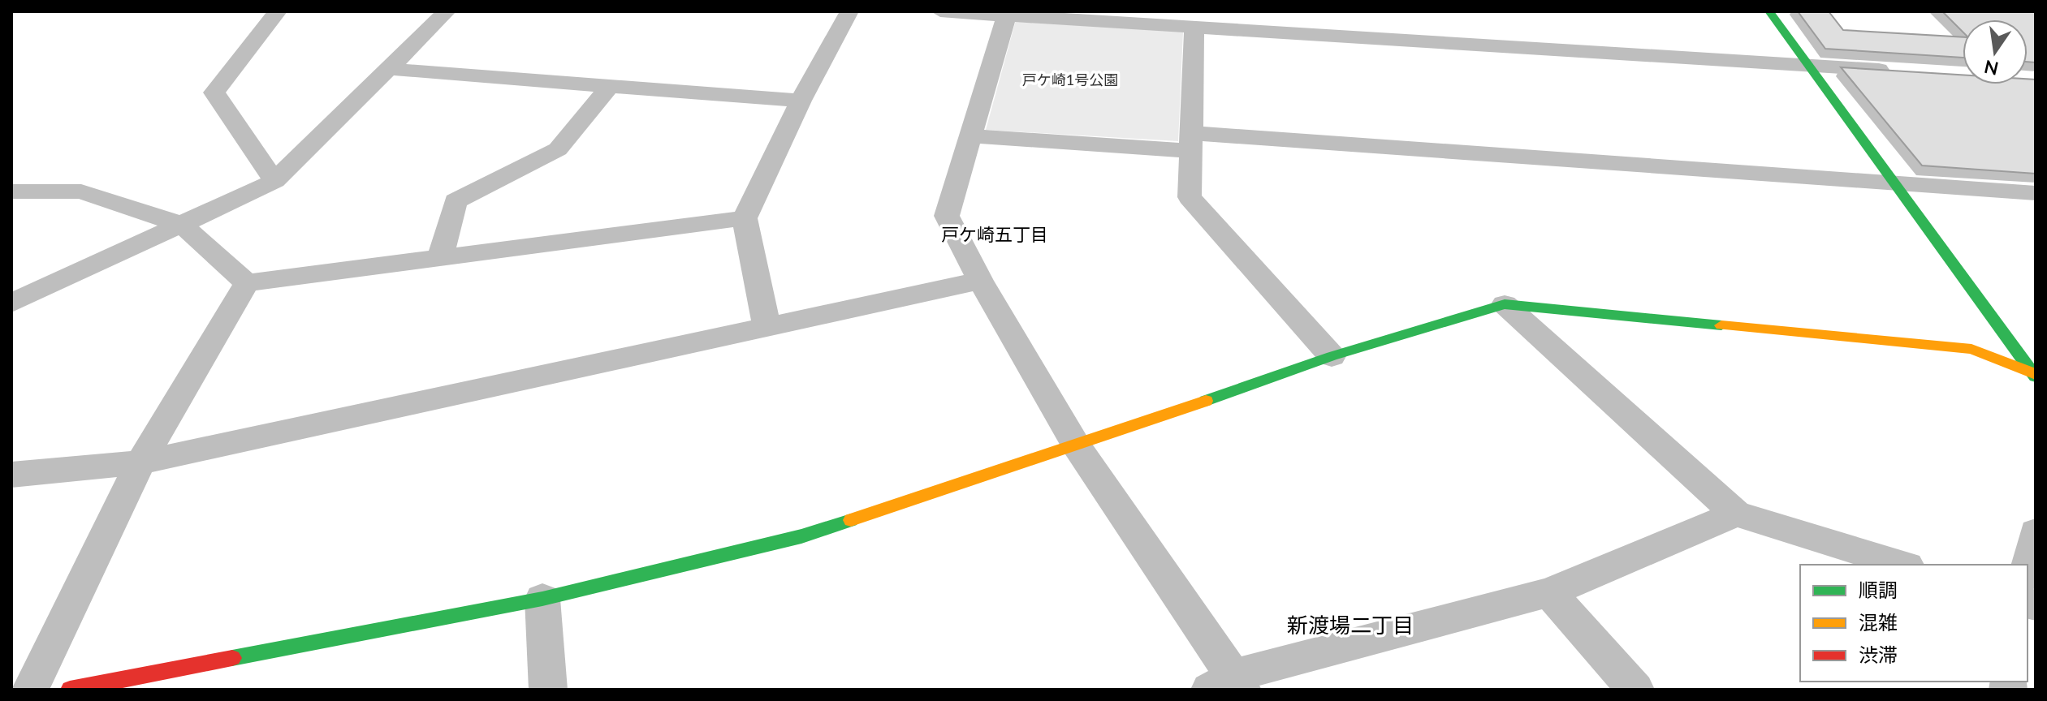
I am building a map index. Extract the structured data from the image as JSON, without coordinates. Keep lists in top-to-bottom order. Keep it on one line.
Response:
{"districts":["戸ケ崎五丁目","新渡場二丁目"],"parks":["戸ケ崎1号公園"],"legend":["順調","混雑","渋滞"],"north":"bottom"}
